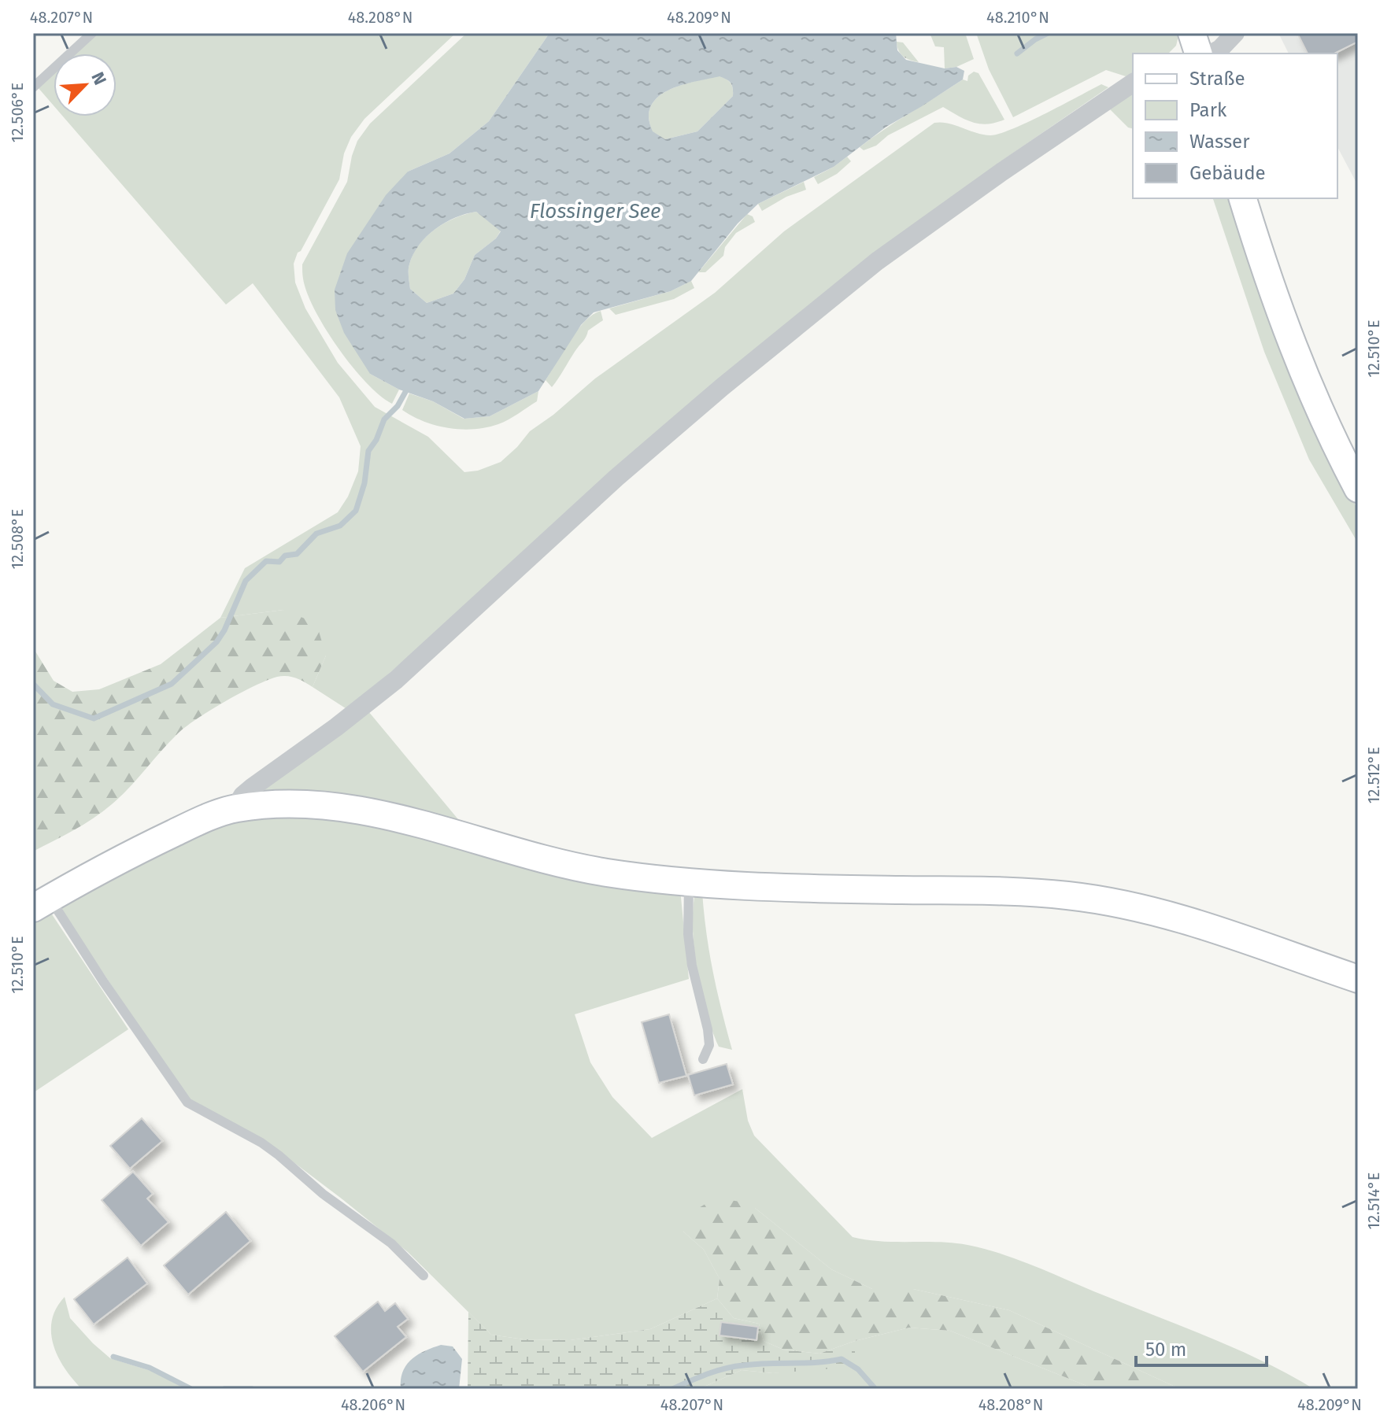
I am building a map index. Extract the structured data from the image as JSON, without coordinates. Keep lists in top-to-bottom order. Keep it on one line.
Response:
{"water":["Flossinger See"],"legend":["Straße","Park","Wasser","Gebäude"],"scale_bar":"50 m","north":"top right","coordinates":["48.207°N","48.208°N","48.209°N","48.210°N","12.506°E","12.510°E","12.508°E","12.512°E","12.514°E","48.206°N"]}
